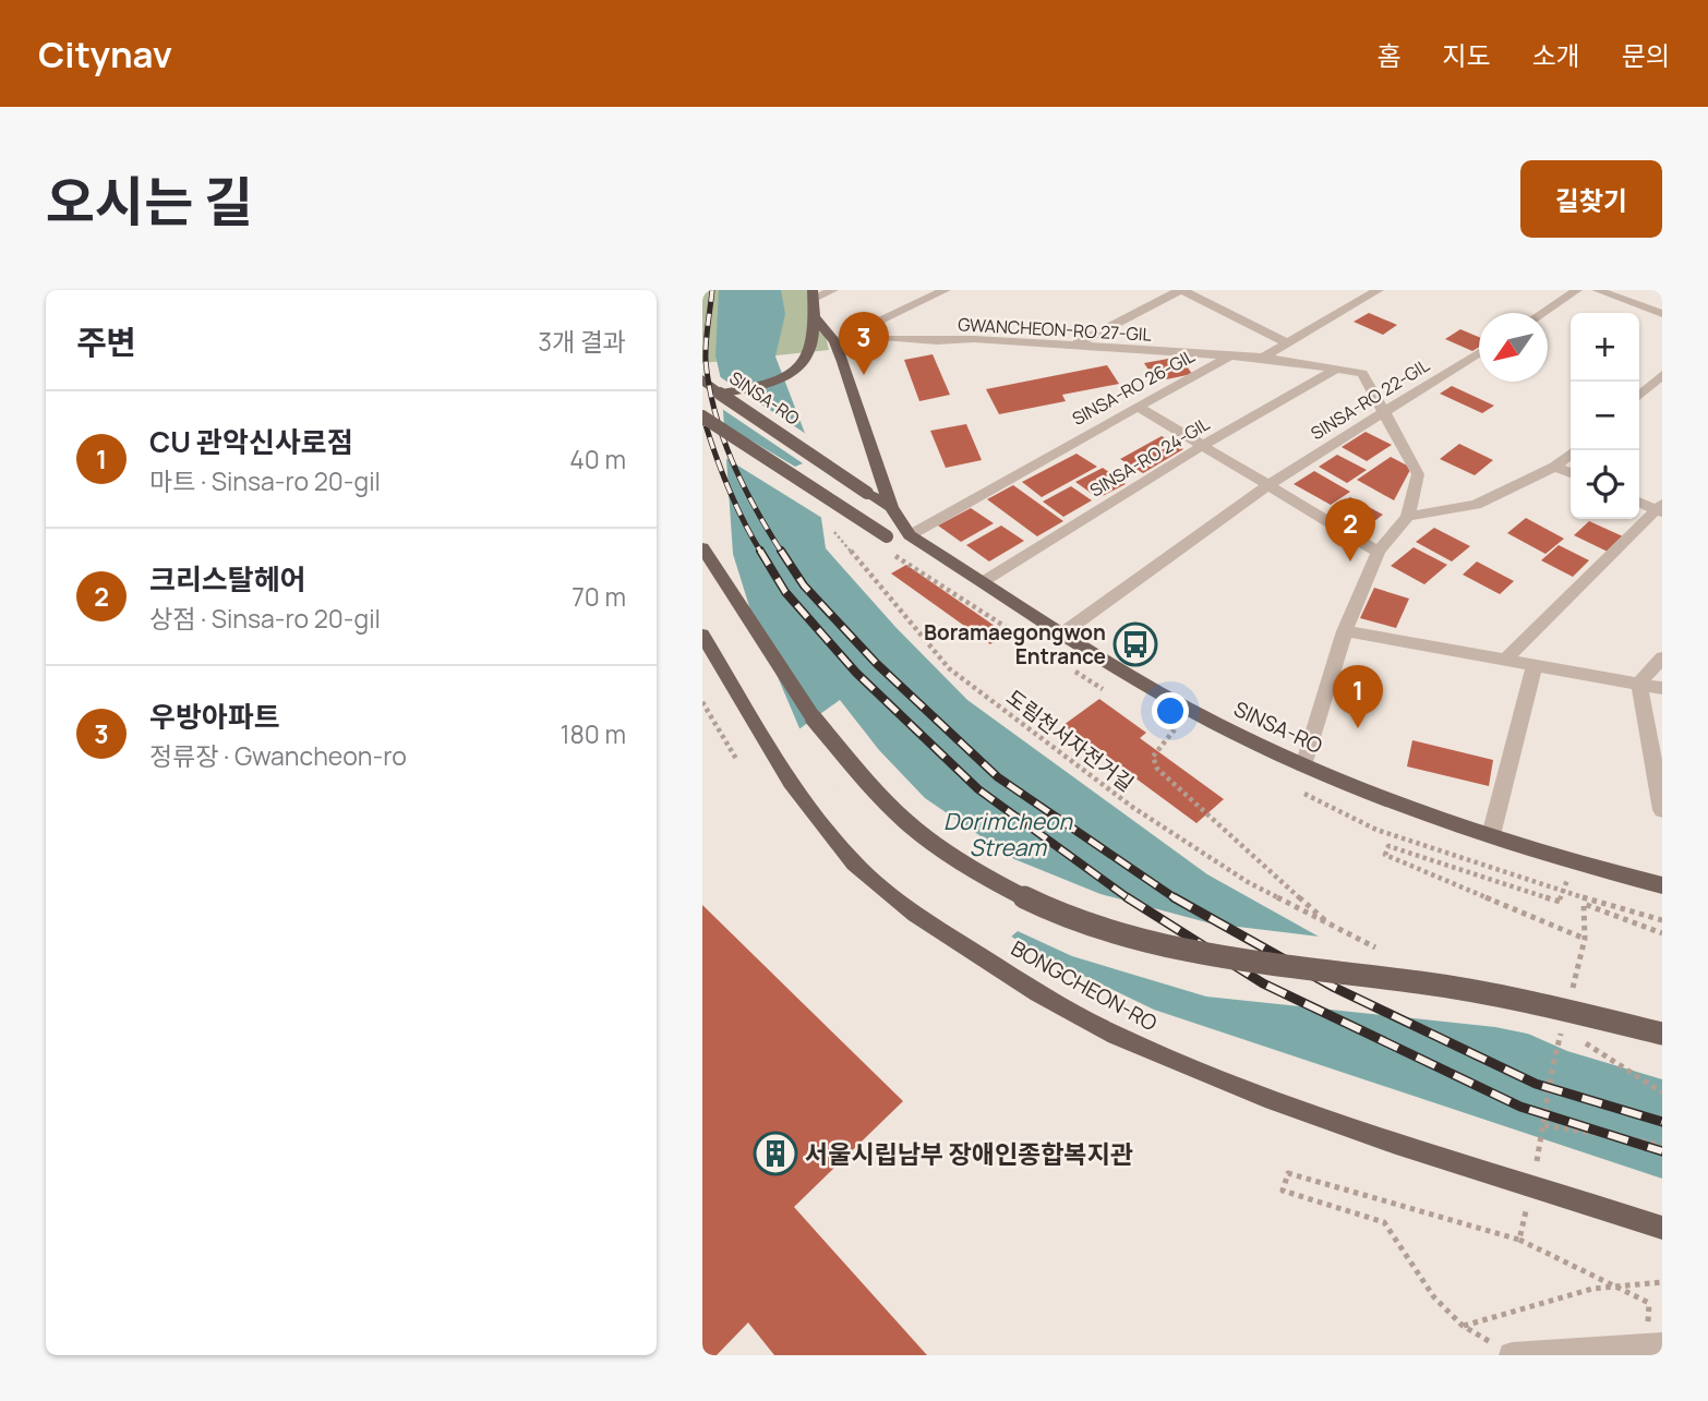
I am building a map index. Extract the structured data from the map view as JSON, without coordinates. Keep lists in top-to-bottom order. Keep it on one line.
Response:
{"streets":{"main road":["SINSA-RO","BONGCHEON-RO"],"street":["GWANCHEON-RO 27-GIL","SINSA-RO 26-GIL","SINSA-RO 22-GIL","SINSA-RO 24-GIL"],"path":["도림천서자전거길"]},"crossings":[["GWANCHEON-RO 27-GIL","SINSA-RO 26-GIL"],["SINSA-RO 26-GIL","SINSA-RO"],["SINSA-RO 26-GIL","SINSA-RO 22-GIL"],["SINSA-RO 26-GIL","SINSA-RO 24-GIL"],["SINSA-RO","SINSA-RO 22-GIL"],["SINSA-RO","SINSA-RO 24-GIL"]],"water":["Dorimcheon Stream"],"places":{"bus stop":["Boramaegongwon Entrance"],"building":["서울시립남부 장애인종합복지관"]},"north":"bottom left","page":{"header":"Citynav","nav":["홈","지도","소개","문의"],"title":"오시는 길","buttons":"길찾기","heading":["주변","3개 결과"],"pins":["3","2","1"],"map_buttons":["+","−"],"list":[{"mark":"1","name":"CU 관악신사로점","note":"마트 · Sinsa-ro 20-gil","value":"40 m"},{"mark":"2","name":"크리스탈헤어","note":"상점 · Sinsa-ro 20-gil","value":"70 m"},{"mark":"3","name":"우방아파트","note":"정류장 · Gwancheon-ro","value":"180 m"}]}}
